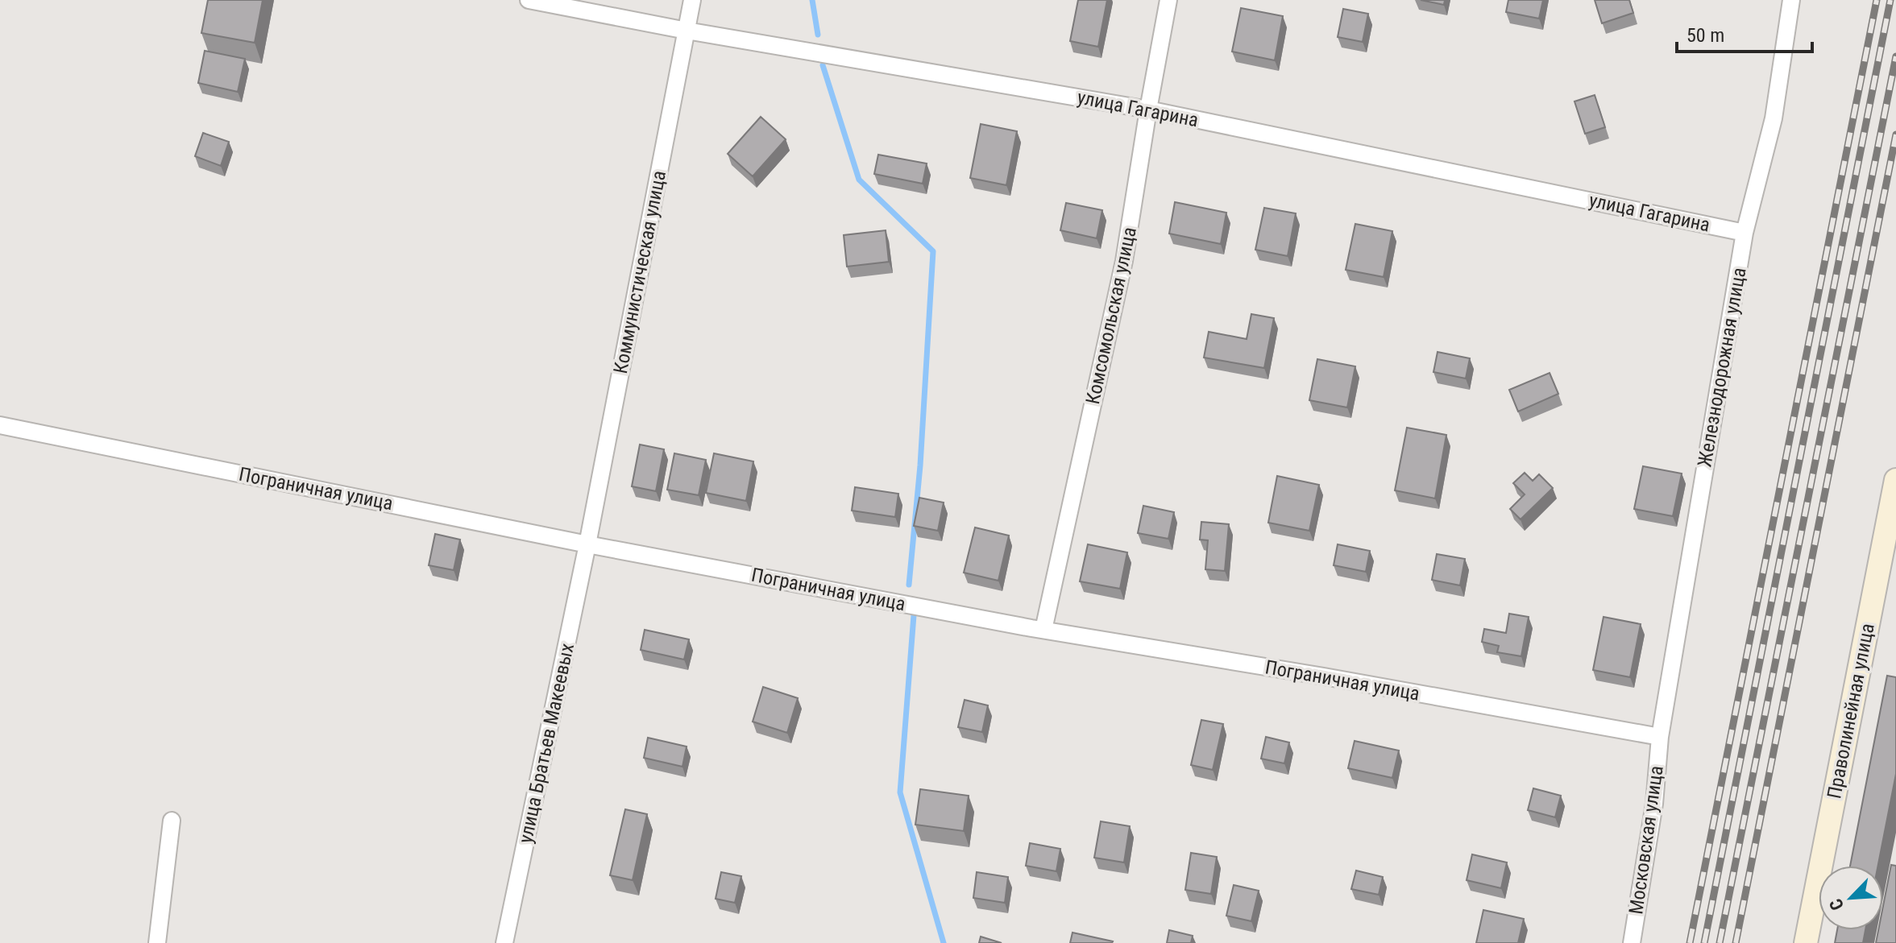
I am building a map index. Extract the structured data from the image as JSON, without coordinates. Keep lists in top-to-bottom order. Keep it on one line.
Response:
{"streets":{"main road":["Праволинейная улица"],"street":["улица Гагарина","Коммунистическая улица","Комсомольская улица","Железнодорожная улица","Пограничная улица","улица Братьев Макеевых","Московская улица"]},"crossings":[["улица Гагарина","Коммунистическая улица"],["улица Гагарина","Комсомольская улица"],["улица Гагарина","Железнодорожная улица"],["Коммунистическая улица","Пограничная улица"],["Коммунистическая улица","улица Братьев Макеевых"],["Комсомольская улица","Пограничная улица"],["Железнодорожная улица","Пограничная улица"],["Железнодорожная улица","Московская улица"],["Пограничная улица","улица Братьев Макеевых"],["Пограничная улица","Московская улица"]],"scale_bar":"50 m","north":"bottom left"}
